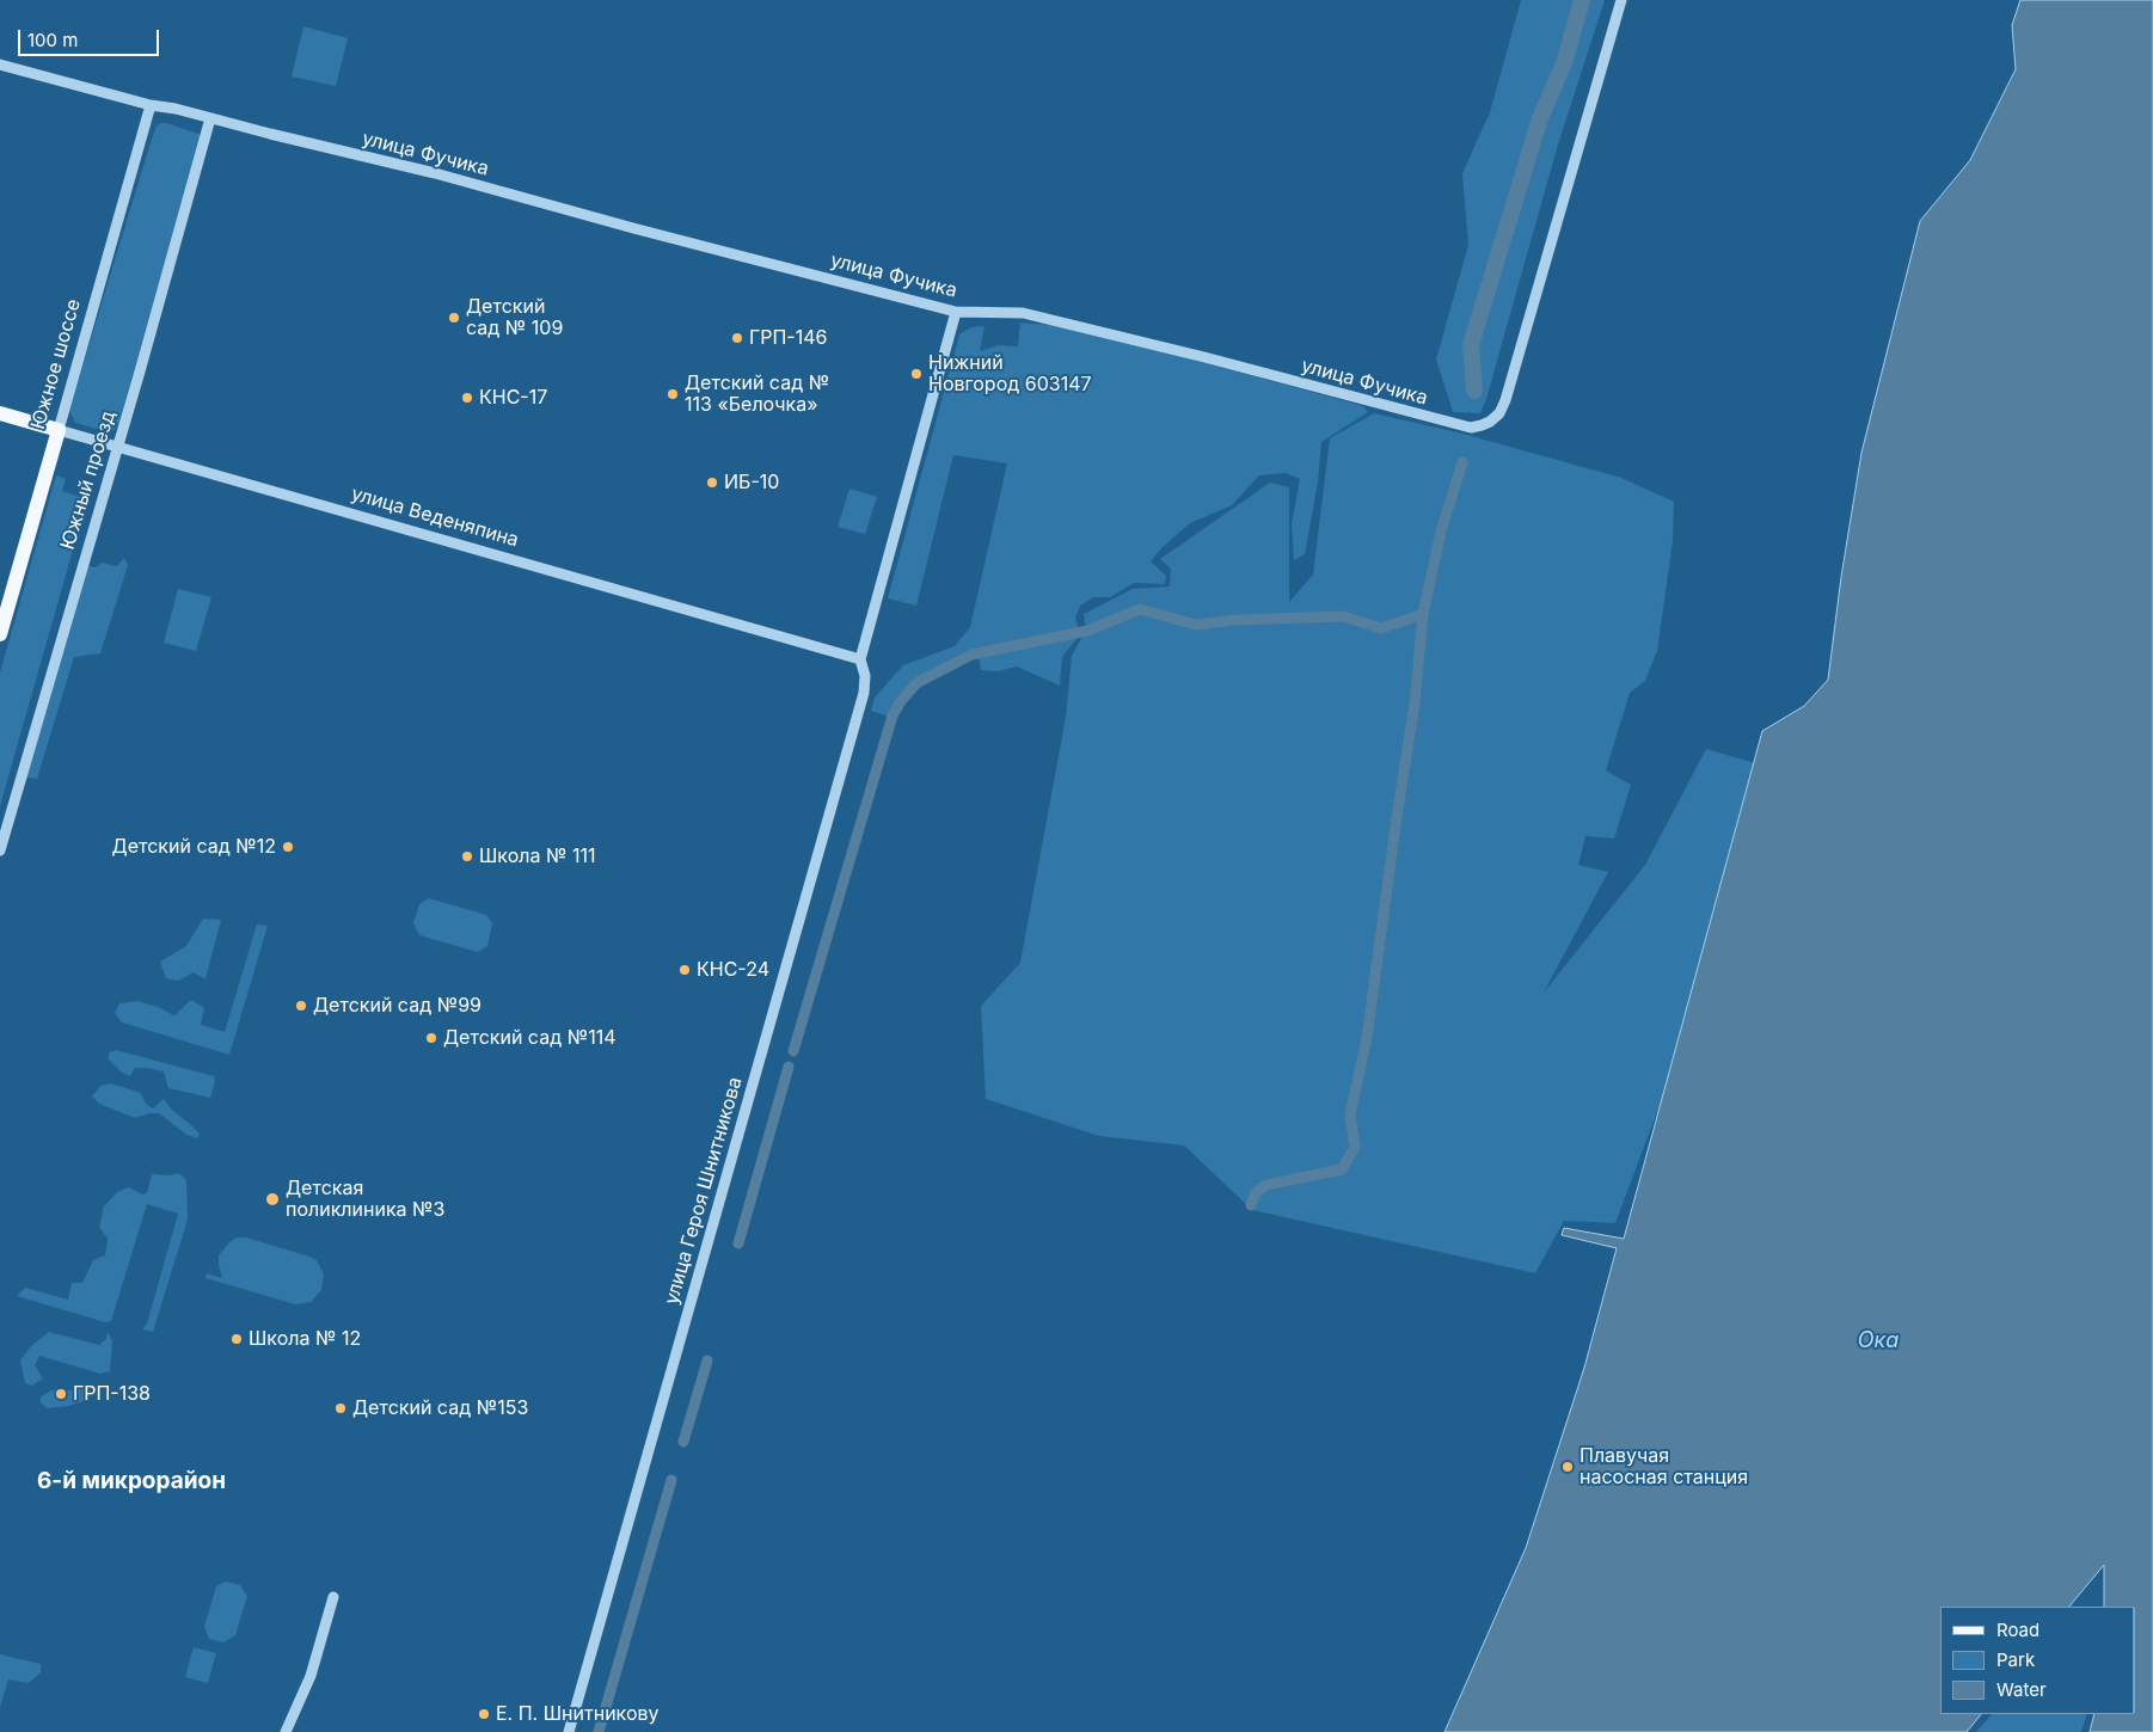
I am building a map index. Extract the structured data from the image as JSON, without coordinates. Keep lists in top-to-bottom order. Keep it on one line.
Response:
{"streets":{"main road":["Южное шоссе","улица Веденяпина"],"street":["улица Фучика","Южный проезд","улица Героя Шнитникова"]},"crossings":[["улица Фучика","Южное шоссе"],["улица Фучика","Южный проезд"],["Южное шоссе","улица Веденяпина"],["Южный проезд","улица Веденяпина"],["улица Веденяпина","улица Героя Шнитникова"]],"districts":["6-й микрорайон"],"water":["Ока"],"places":["Детский сад № 109","ГРП-146","Нижний Новгород 603147","Детский сад № 113 «Белочка»","КНС-17","ИБ-10","Детский сад №12","Школа № 111","КНС-24","Детский сад №99","Детский сад №114","Детская поликлиника №3","Школа № 12","ГРП-138","Детский сад №153","Плавучая насосная станция","Е. П. Шнитникову"],"legend":["Road","Park","Water"],"scale_bar":"100 m"}
